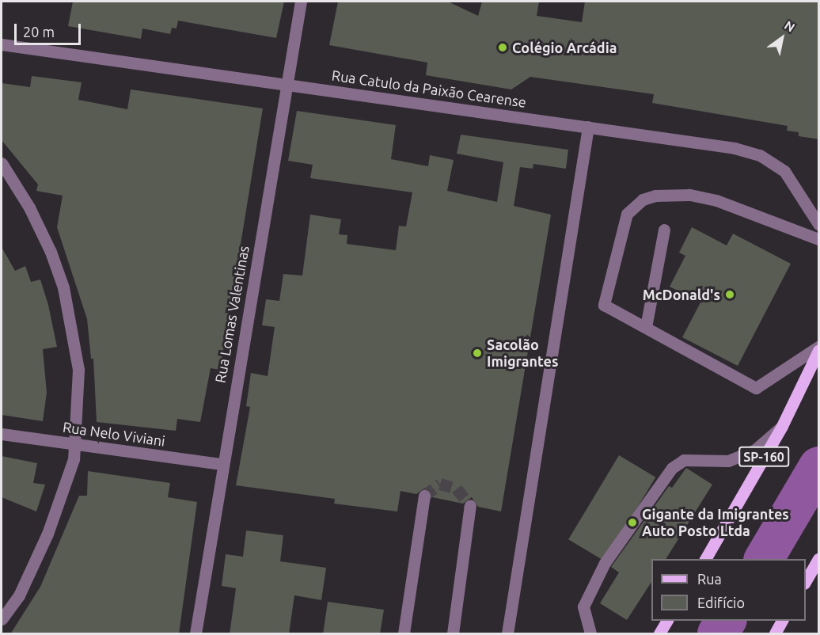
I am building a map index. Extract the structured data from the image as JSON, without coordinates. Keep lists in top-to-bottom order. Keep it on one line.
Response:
{"streets":{"main road":["SP-160"],"street":["Rua Catulo da Paixão Cearense","Rua Lomas Valentinas","Rua Nelo Viviani"]},"crossings":[["Rua Catulo da Paixão Cearense","Rua Lomas Valentinas"],["Rua Lomas Valentinas","Rua Nelo Viviani"]],"places":["Colégio Arcádia","McDonald's","Sacolão Imigrantes","Gigante da Imigrantes Auto Posto Ltda"],"legend":["Rua","Edifício"],"scale_bar":"20 m","north":"top right"}
